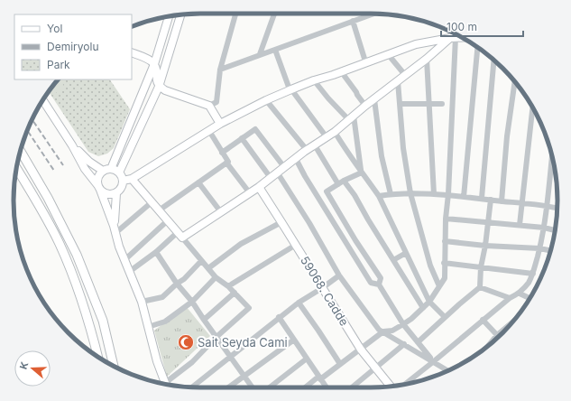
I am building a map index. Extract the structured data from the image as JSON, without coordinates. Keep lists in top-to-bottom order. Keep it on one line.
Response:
{"streets":{"street":["59068. Cadde"]},"places":{"mosque":["Sait Seyda Cami"]},"legend":["Yol","Demiryolu","Park"],"scale_bar":"100 m","north":"left"}
